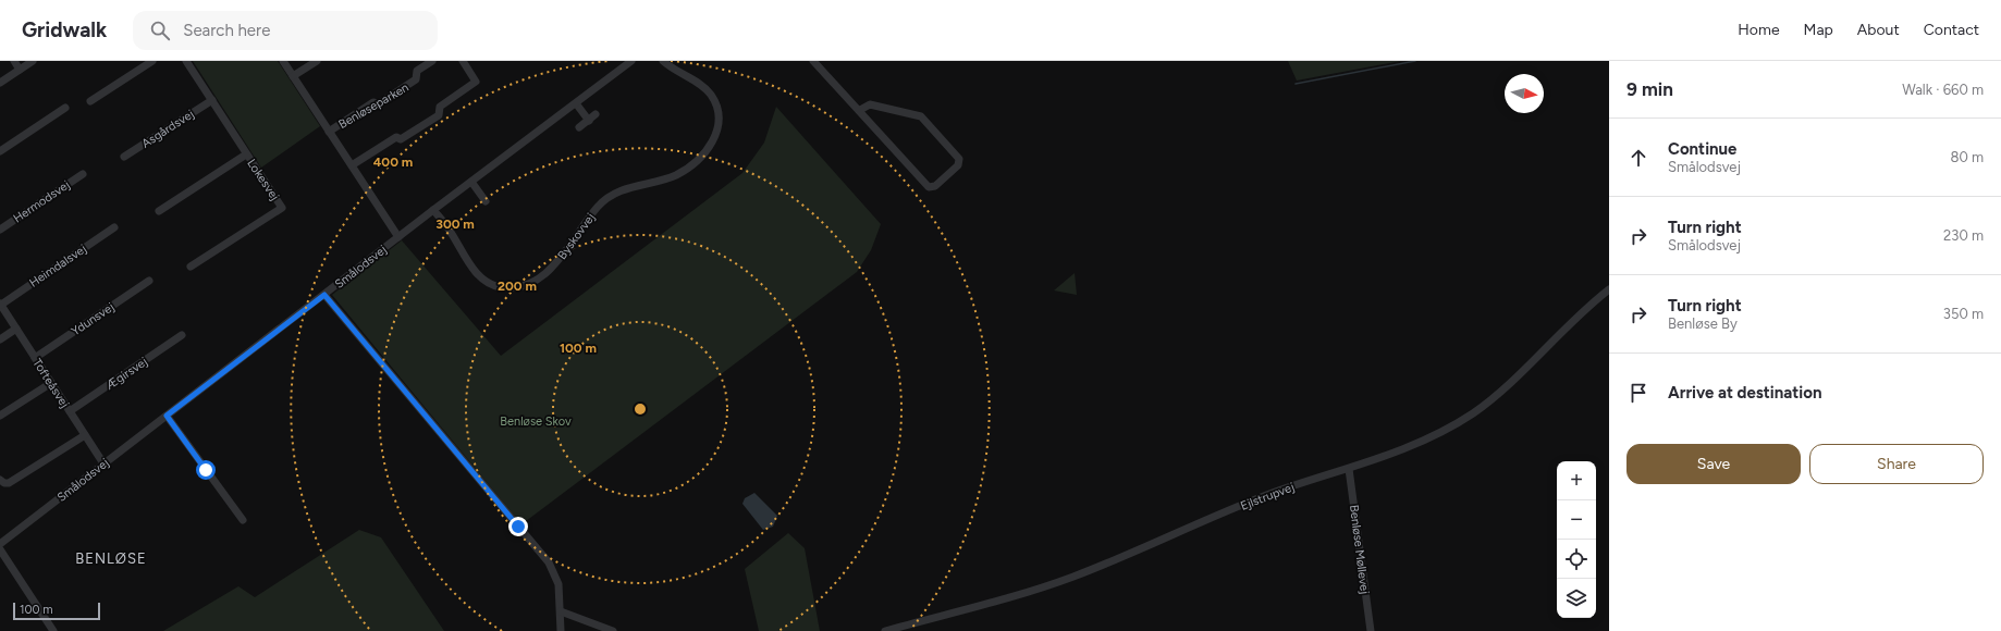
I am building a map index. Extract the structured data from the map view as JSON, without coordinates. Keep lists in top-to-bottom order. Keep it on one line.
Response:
{"streets":{"street":["Benløseparken","Asgårdsvej","Lokesvej","Hermodsvej","Byskovvej","Heimdalsvej","Smålodsvej","Ydunsvej","Ægirsvej","Tofteåsvej","Ejlstrupvej","Benløse Møllevej"]},"crossings":[["Benløseparken","Smålodsvej"],["Asgårdsvej","Lokesvej"],["Byskovvej","Smålodsvej"],["Heimdalsvej","Tofteåsvej"],["Smålodsvej","Tofteåsvej"],["Ydunsvej","Tofteåsvej"],["Ægirsvej","Tofteåsvej"],["Ejlstrupvej","Benløse Møllevej"]],"districts":["BENLØSE"],"parks":["Benløse Skov"],"scale_bar":"100 m","north":"right","page":{"header":"Gridwalk","search":"Search here","nav":["Home","Map","About","Contact"],"heading":["9 min","Walk · 660 m"],"list":[["Continue","Smålodsvej","80 m"],["Turn right","Smålodsvej","230 m"],["Turn right","Benløse By","350 m"],"Arrive at destination"],"buttons":["Save","Share"],"map_buttons":["+","−"],"scale":"100 m"},"rings":["400 m","300 m","200 m","100 m"]}
